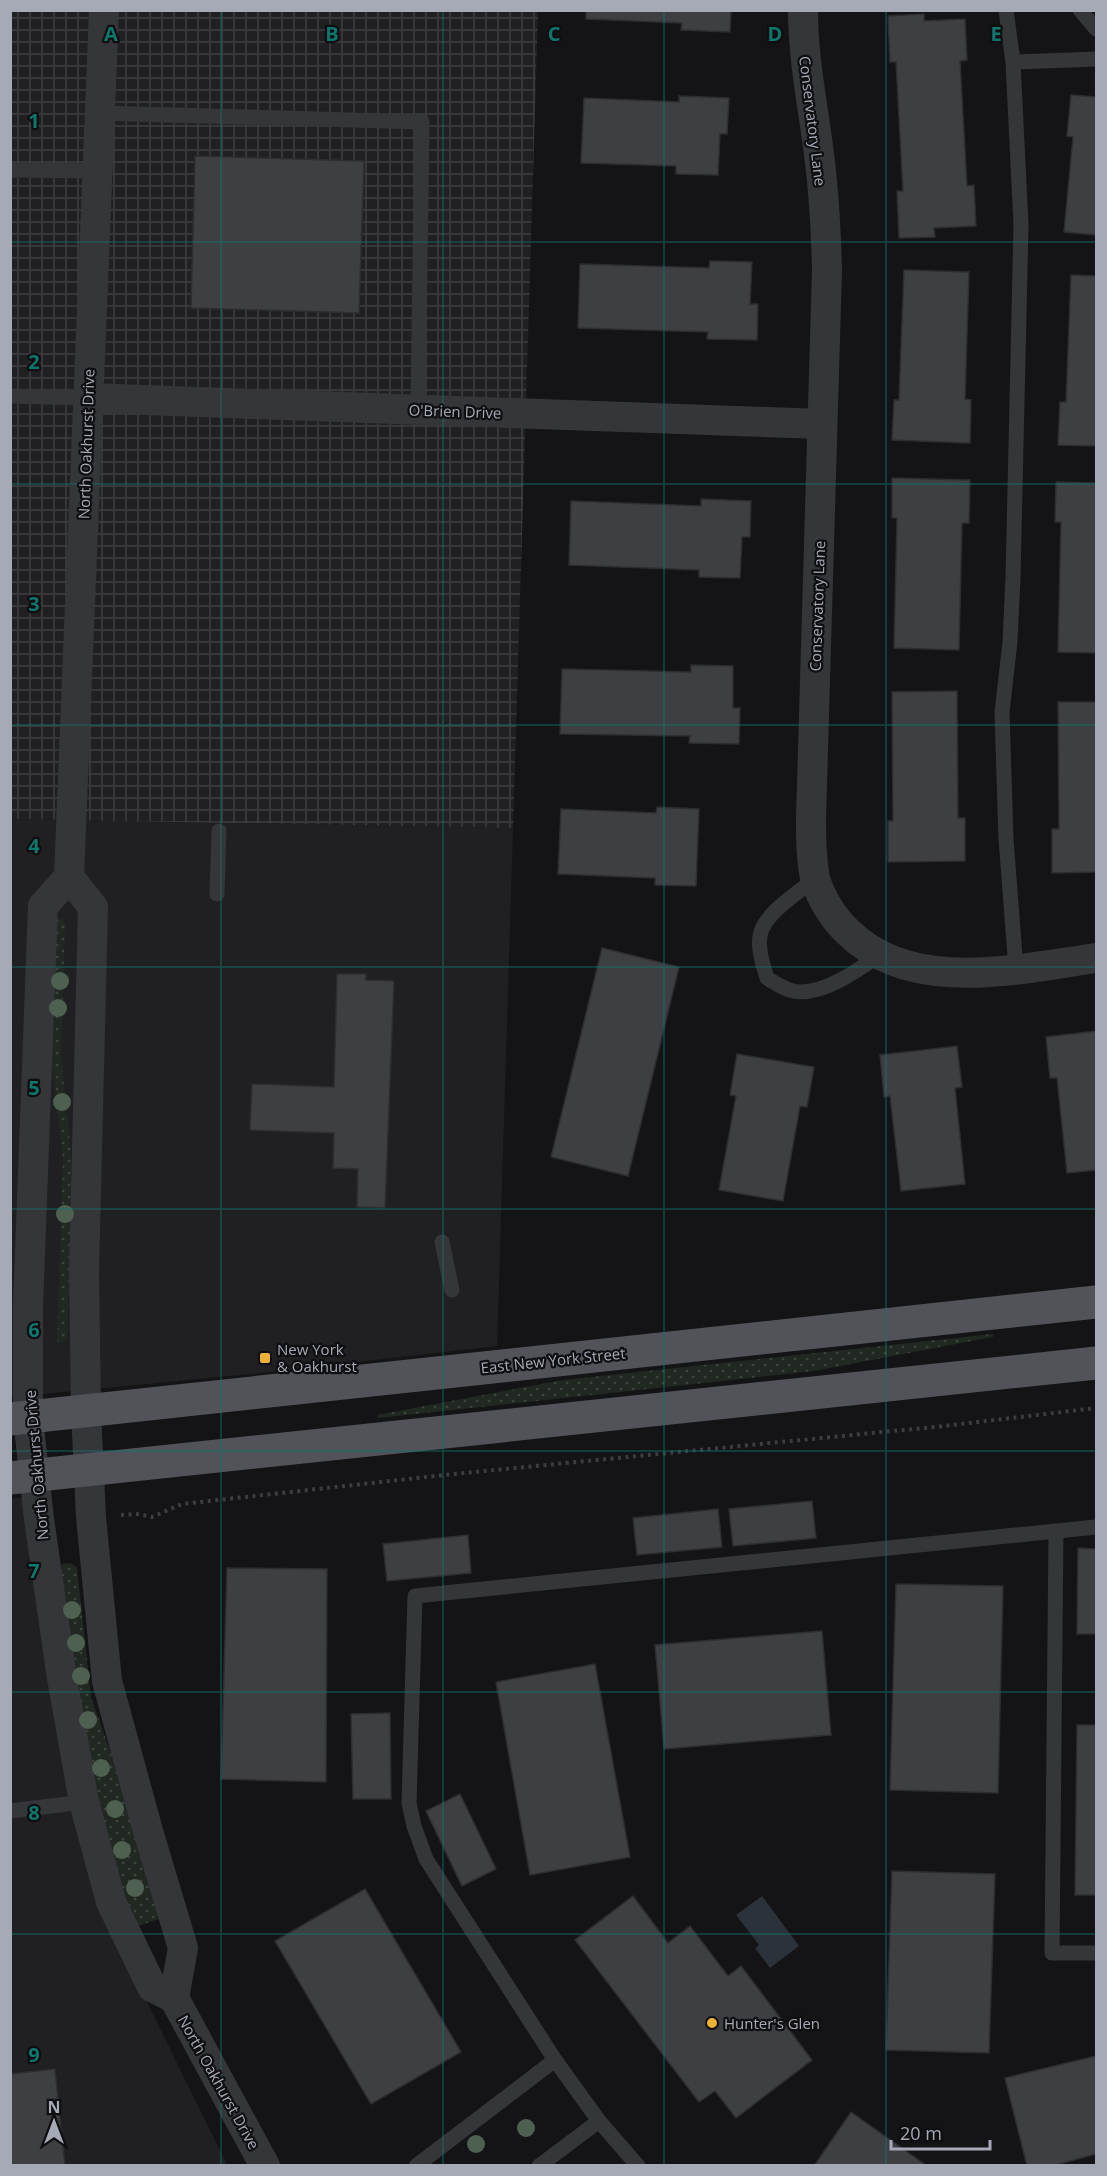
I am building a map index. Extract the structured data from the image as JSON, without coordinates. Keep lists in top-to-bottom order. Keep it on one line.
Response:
{"streets":{"main road":["East New York Street"],"street":["Conservatory Lane","O'Brien Drive","North Oakhurst Drive"]},"crossings":[["Conservatory Lane","O'Brien Drive"],["O'Brien Drive","North Oakhurst Drive"],["North Oakhurst Drive","East New York Street"]],"places":{"transit":["New York & Oakhurst"],"other":["Hunter's Glen"]},"scale_bar":"20 m","north":"top","grid":{"columns":["A","B","C","D","E"],"rows":["1","2","3","4","5","6","7","8","9"]}}
